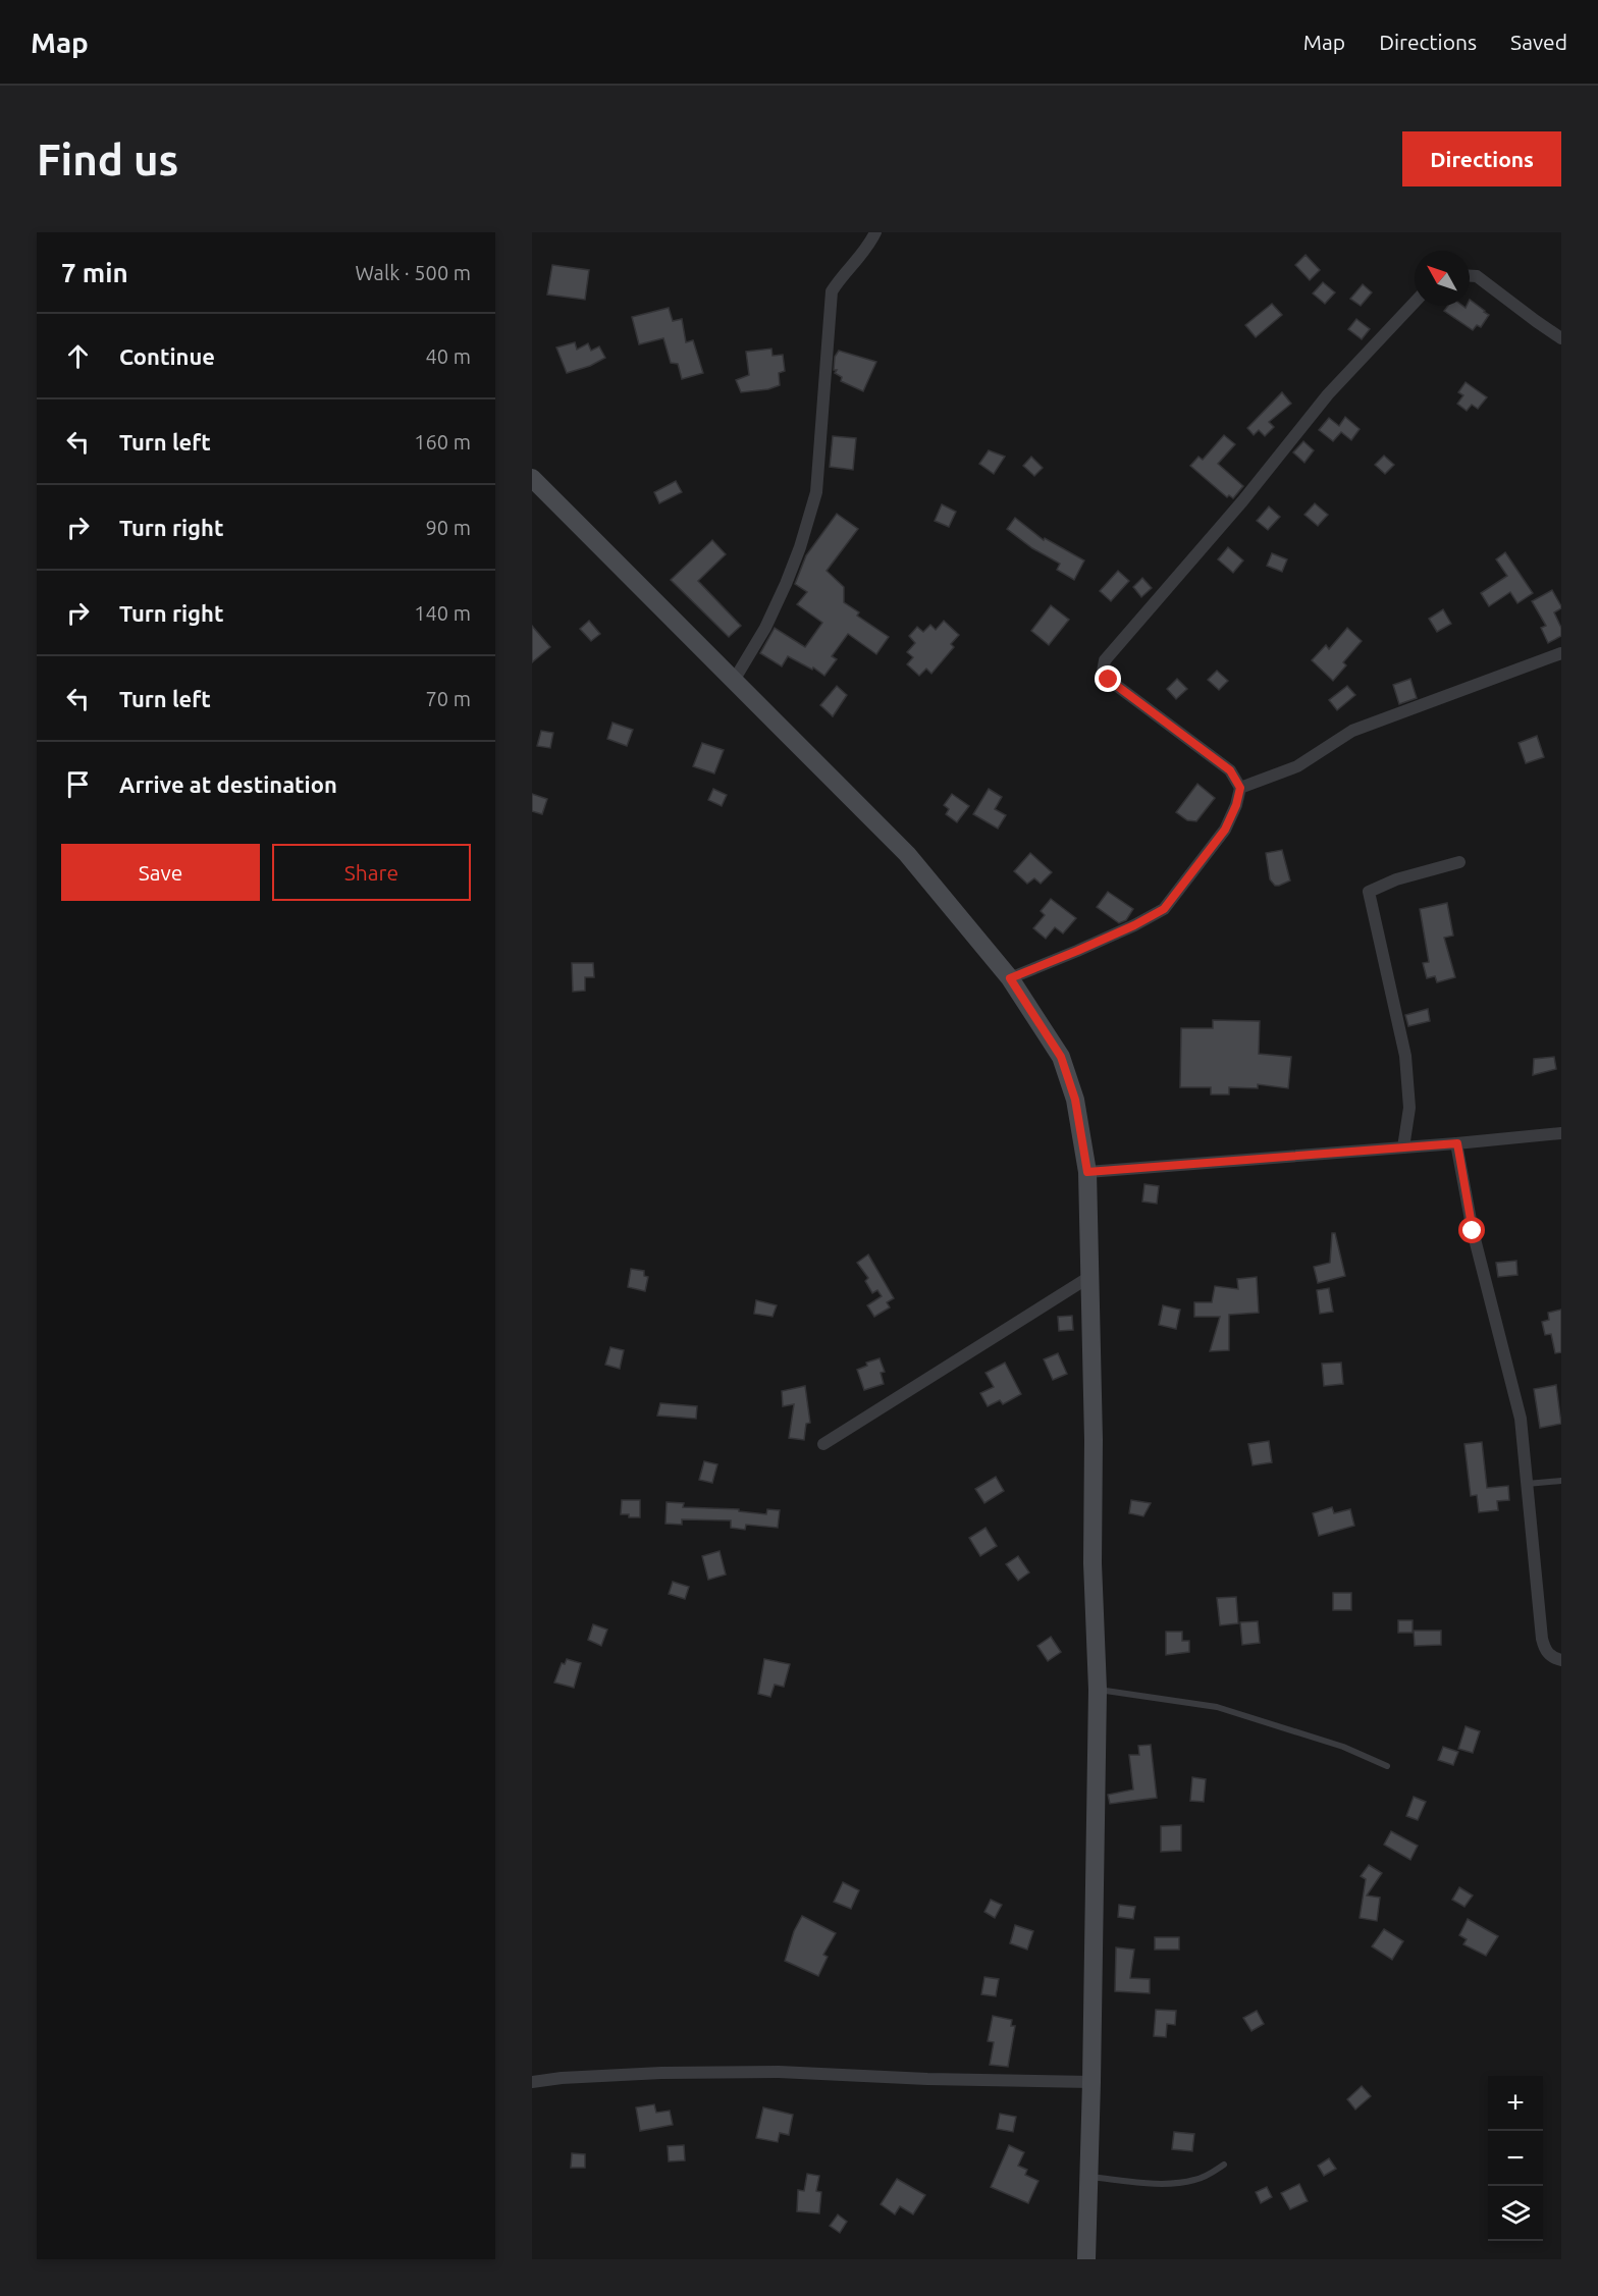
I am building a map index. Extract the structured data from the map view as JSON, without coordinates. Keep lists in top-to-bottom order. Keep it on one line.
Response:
{"north":"top left","page":{"header":"Map","nav":["Map","Directions","Saved"],"buttons":["Directions",["Save","Share"]],"title":"Find us","heading":["7 min","Walk · 500 m"],"list":[["Continue","40 m"],["Turn left","160 m"],["Turn right","90 m"],["Turn right","140 m"],["Turn left","70 m"],"Arrive at destination"],"map_buttons":["+","−"]}}
